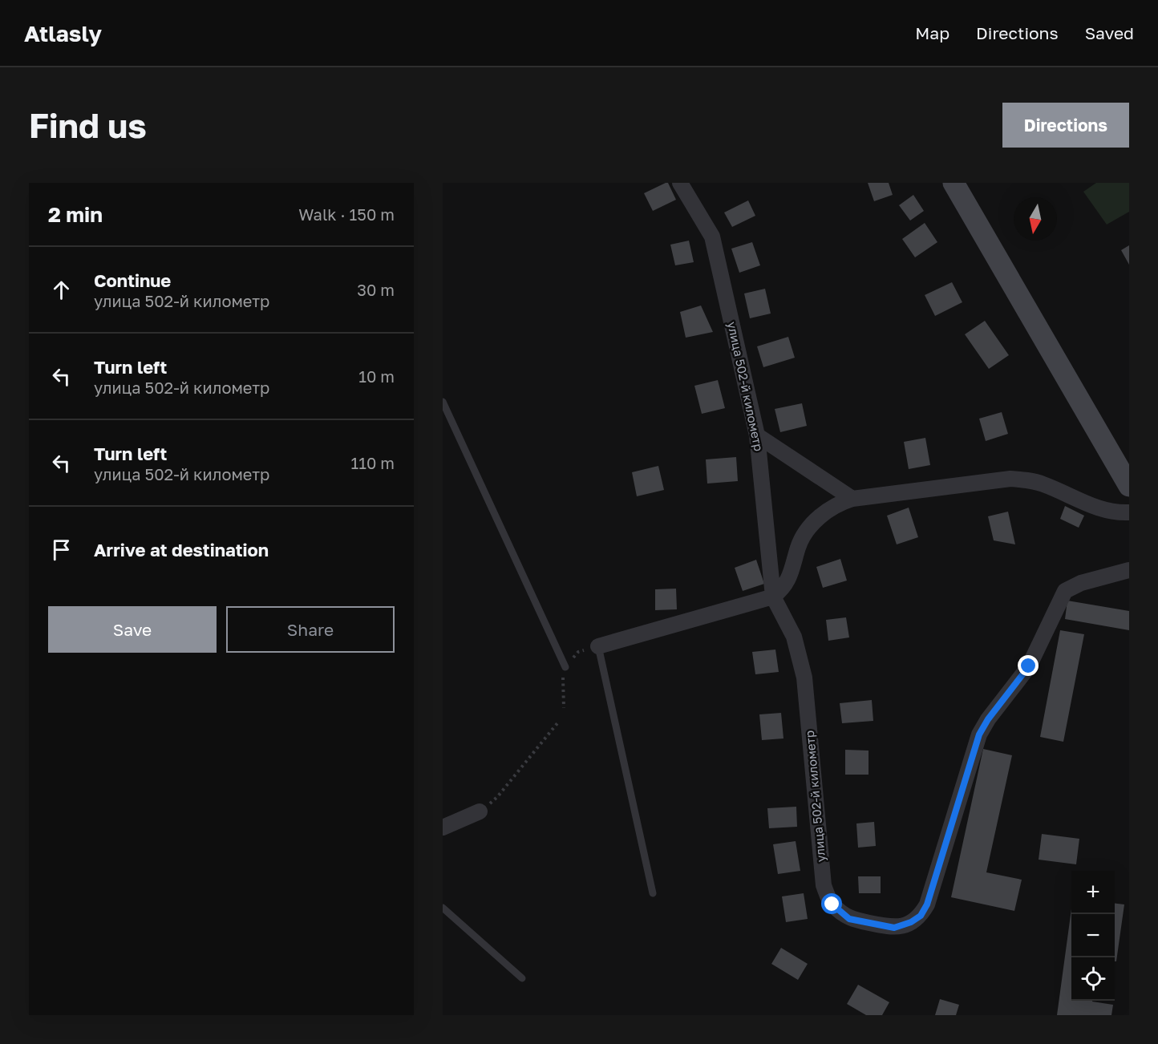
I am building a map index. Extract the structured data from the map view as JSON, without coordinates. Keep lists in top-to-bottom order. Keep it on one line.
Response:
{"streets":{"street":["улица 502-й километр"]},"north":"bottom","page":{"header":"Atlasly","nav":["Map","Directions","Saved"],"buttons":["Directions",["Save","Share"]],"title":"Find us","heading":["2 min","Walk · 150 m"],"list":[["Continue","улица 502-й километр","30 m"],["Turn left","улица 502-й километр","10 m"],["Turn left","улица 502-й километр","110 m"],"Arrive at destination"],"map_buttons":["+","−"]}}
